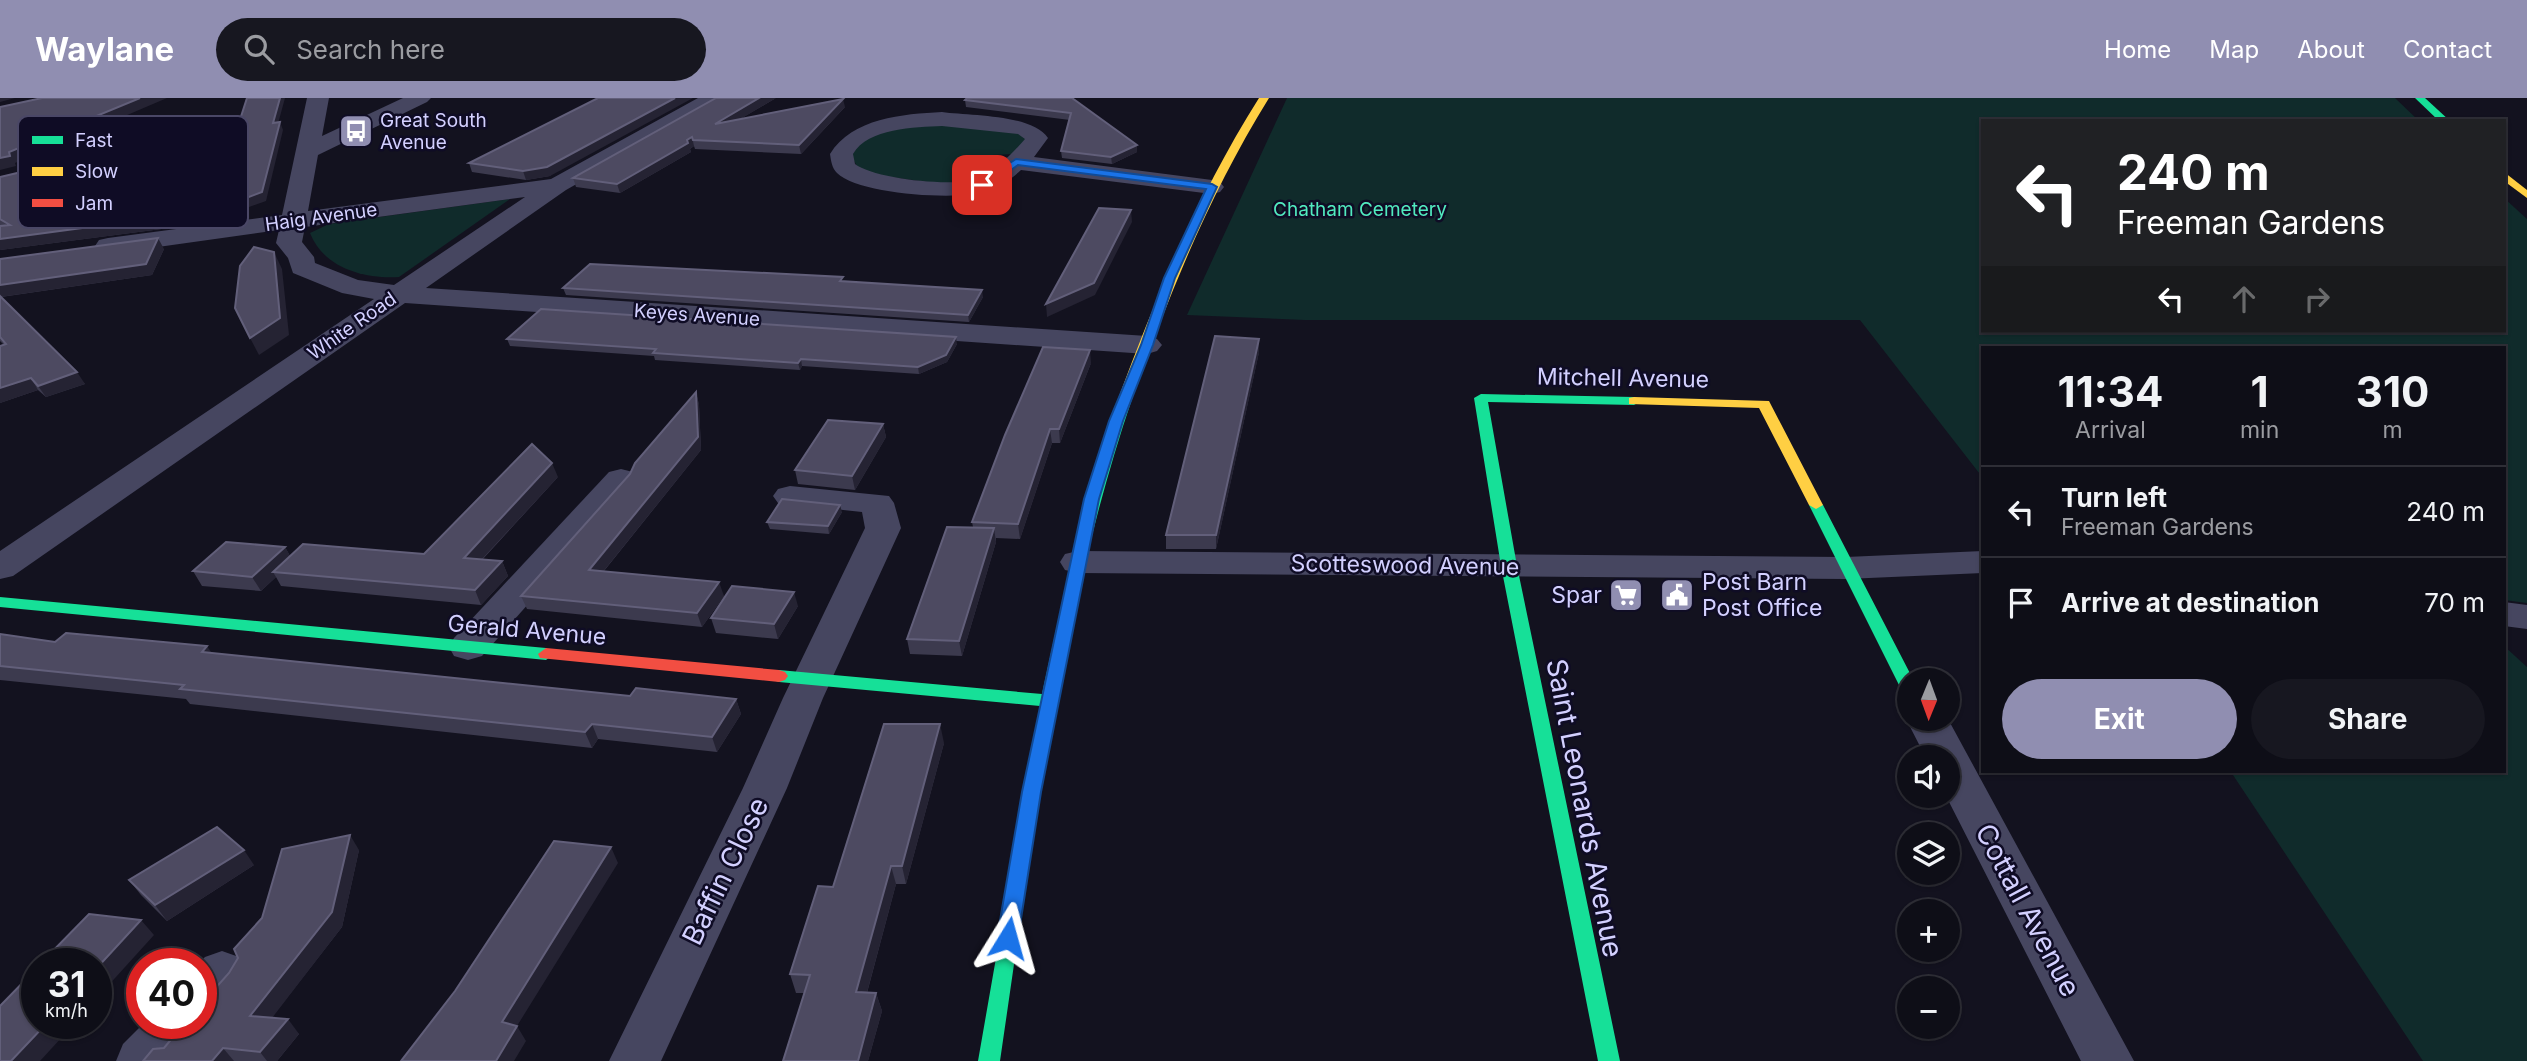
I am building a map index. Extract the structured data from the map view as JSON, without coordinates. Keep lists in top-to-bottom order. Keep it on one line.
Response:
{"streets":{"street":["Haig Avenue","Keyes Avenue","White Road","Mitchell Avenue","Scotteswood Avenue","Gerald Avenue","Saint Leonards Avenue","Baffin Close","Cottall Avenue"]},"crossings":[["Haig Avenue","Keyes Avenue"],["Haig Avenue","White Road"],["Keyes Avenue","White Road"],["Mitchell Avenue","Scotteswood Avenue"],["Mitchell Avenue","Saint Leonards Avenue"],["Scotteswood Avenue","Saint Leonards Avenue"],["Gerald Avenue","Baffin Close"]],"parks":["Chatham Cemetery"],"places":{"bus stop":["Great South Avenue"],"supermarket":["Spar"],"public building":["Post Barn Post Office"]},"legend":["Fast","Slow","Jam"],"north":"bottom","page":{"header":"Waylane","search":"Search here","nav":["Home","Map","About","Contact"],"turn":["240 m","Freeman Gardens"],"eta":["11:34","Arrival","1","min","310","m"],"list":[{"name":"Turn left","note":"Freeman Gardens","value":"240 m"},{"name":"Arrive at destination","value":"70 m"}],"buttons":["Exit","Share"],"map_buttons":["+","−"],"speed":"31 km/h","limit":"40"}}
